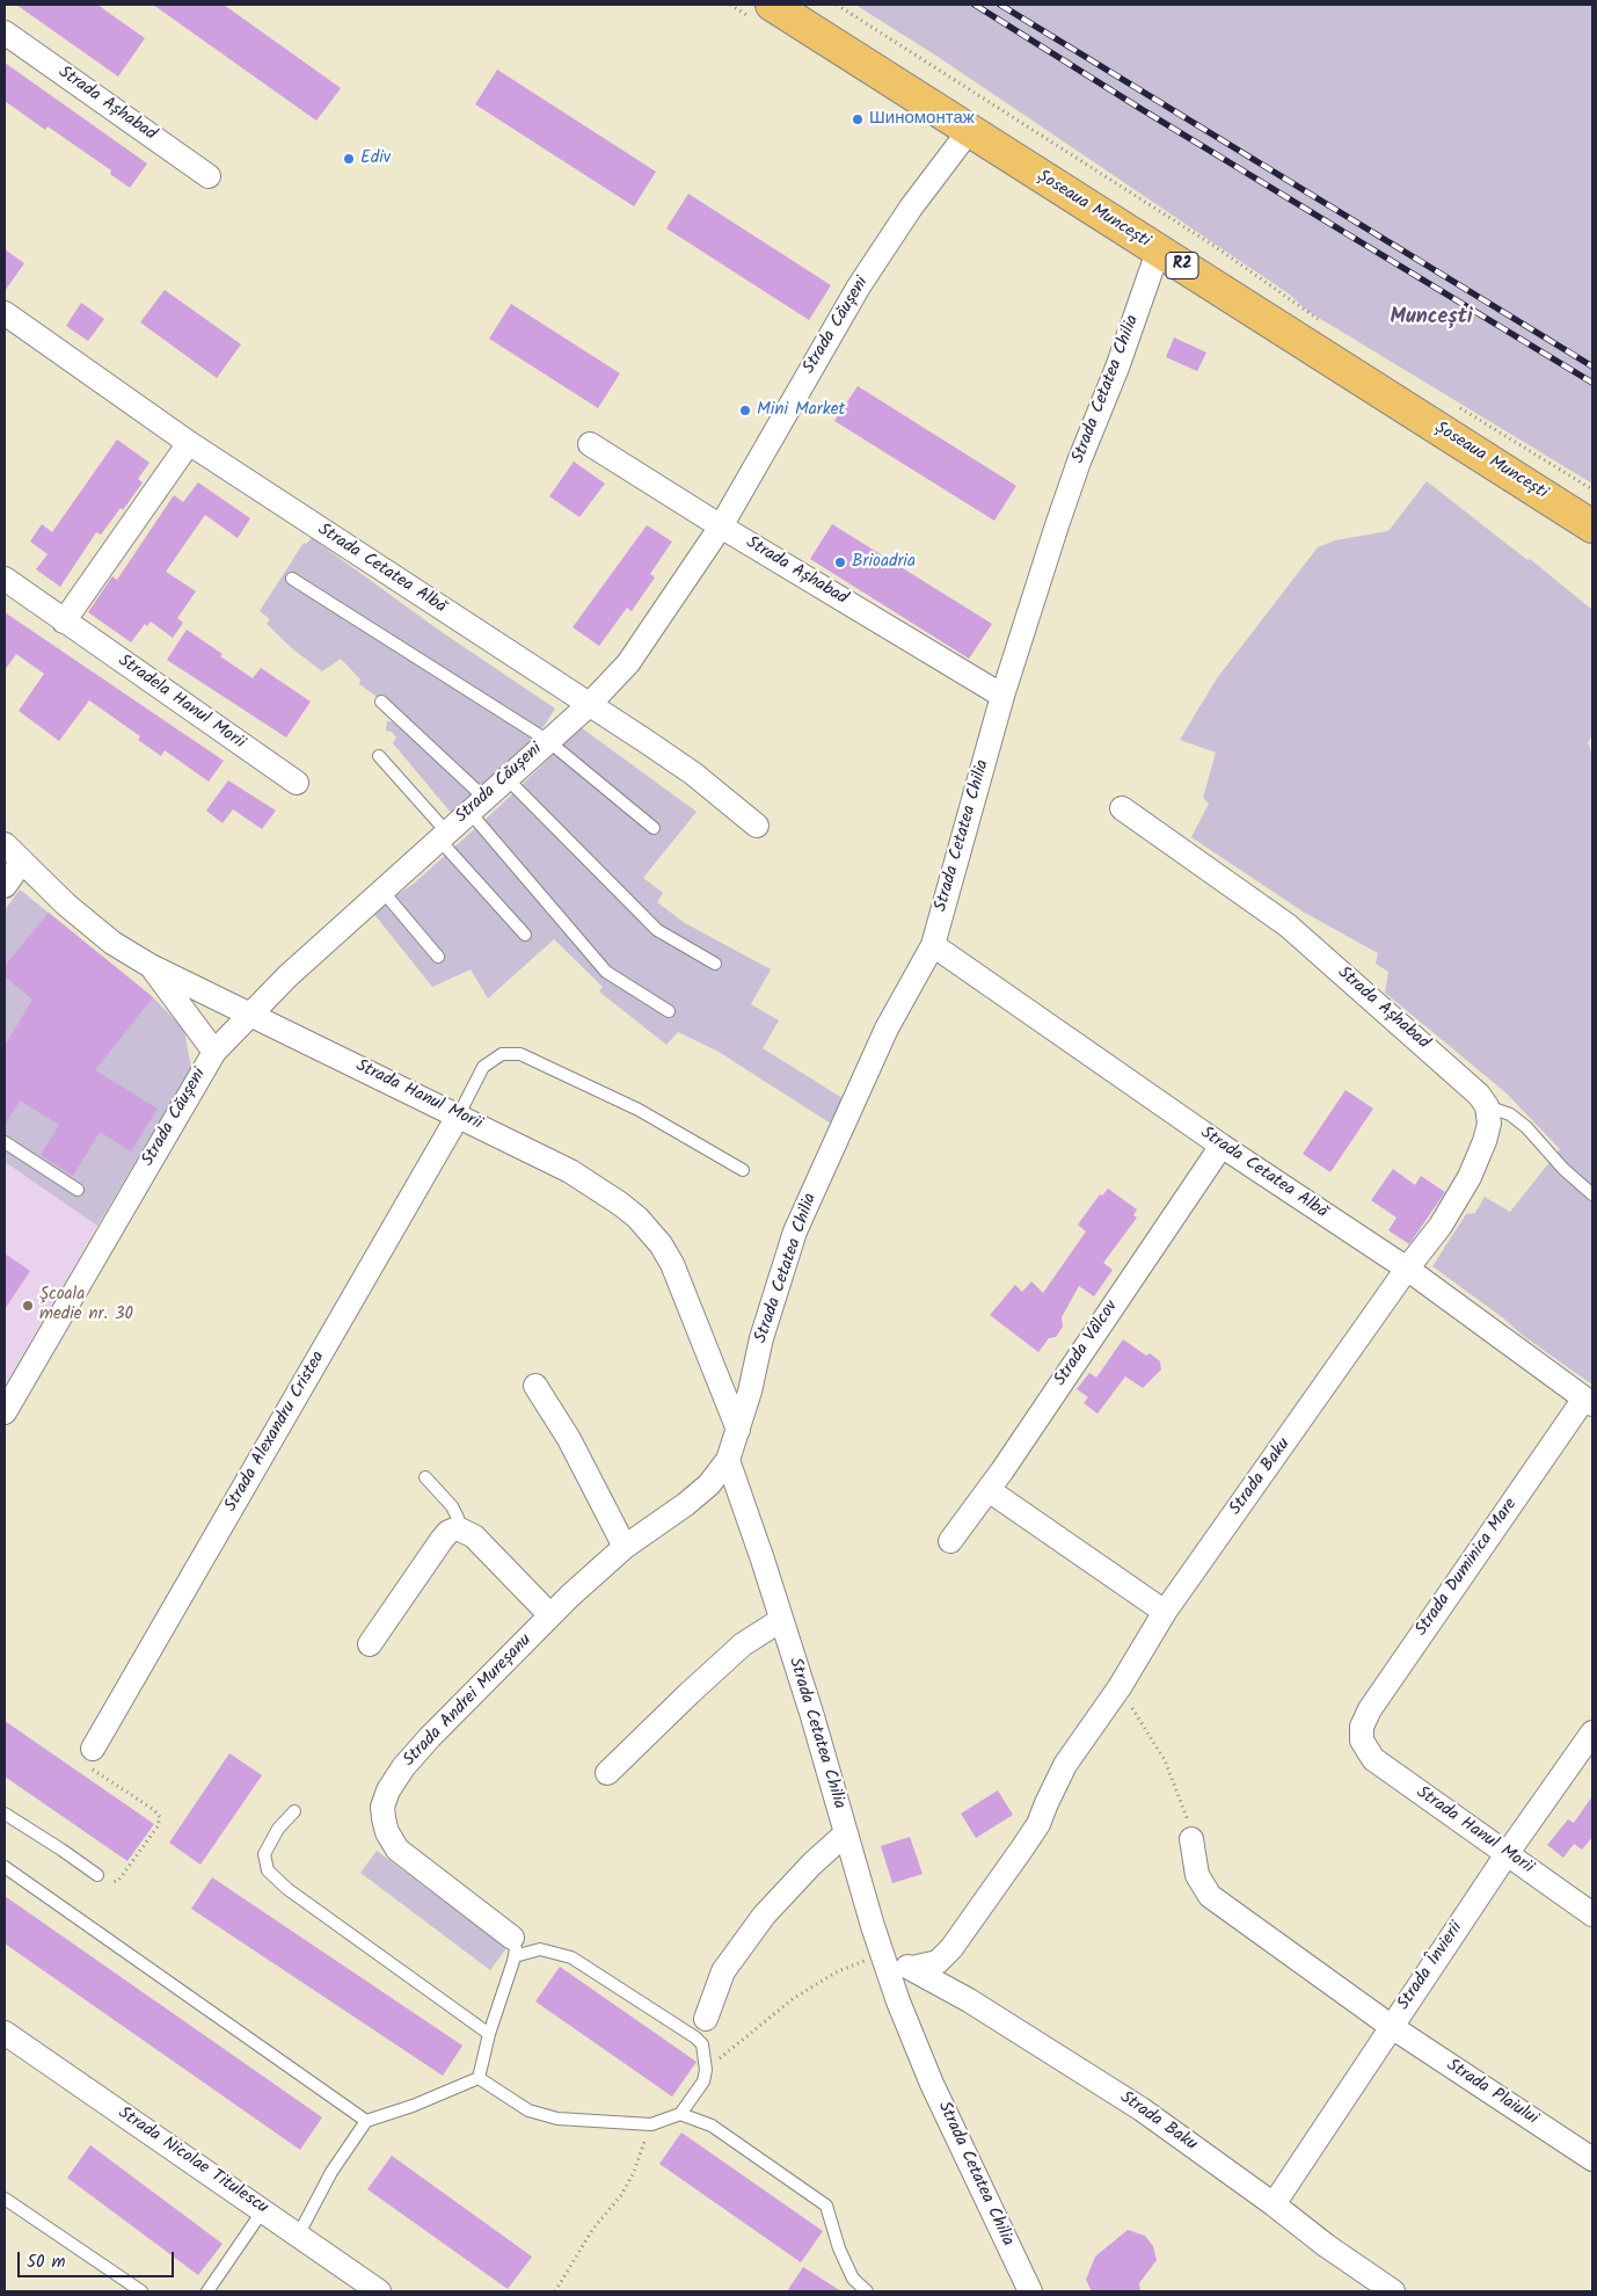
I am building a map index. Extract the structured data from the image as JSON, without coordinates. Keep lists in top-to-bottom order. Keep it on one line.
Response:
{"streets":{"main road":["Șoseaua Muncești","R2"],"street":["Strada Așhabad","Strada Căușeni","Strada Cetatea Chilia","Strada Cetatea Albă","Stradela Hanul Morii","Strada Hanul Morii","Strada Vâlcov","Strada Alexandru Cristea","Strada Baku","Strada Duminica Mare","Strada Andrei Mureșanu","Strada Învierii","Strada Plaiului","Strada Nicolae Titulescu"]},"crossings":[["Strada Așhabad","Strada Căușeni"],["Strada Așhabad","Strada Cetatea Chilia"],["Șoseaua Muncești","Strada Căușeni"],["Șoseaua Muncești","Strada Cetatea Chilia"],["Strada Căușeni","Strada Cetatea Albă"],["Strada Căușeni","Strada Hanul Morii"],["Strada Cetatea Chilia","Strada Cetatea Albă"],["Strada Cetatea Chilia","Strada Hanul Morii"],["Strada Cetatea Chilia","Strada Baku"],["Strada Cetatea Chilia","Strada Andrei Mureșanu"],["Strada Cetatea Albă","Strada Vâlcov"],["Strada Cetatea Albă","Strada Baku"],["Strada Cetatea Albă","Strada Duminica Mare"],["Strada Hanul Morii","Strada Alexandru Cristea"],["Strada Hanul Morii","Strada Duminica Mare"],["Strada Hanul Morii","Strada Învierii"],["Strada Baku","Strada Învierii"],["Strada Învierii","Strada Plaiului"]],"districts":["Muncești"],"places":["Шиномонтаж","Ediv","Mini Market","Brioadria","Şcoala medie nr. 30"],"scale_bar":"50 m"}
